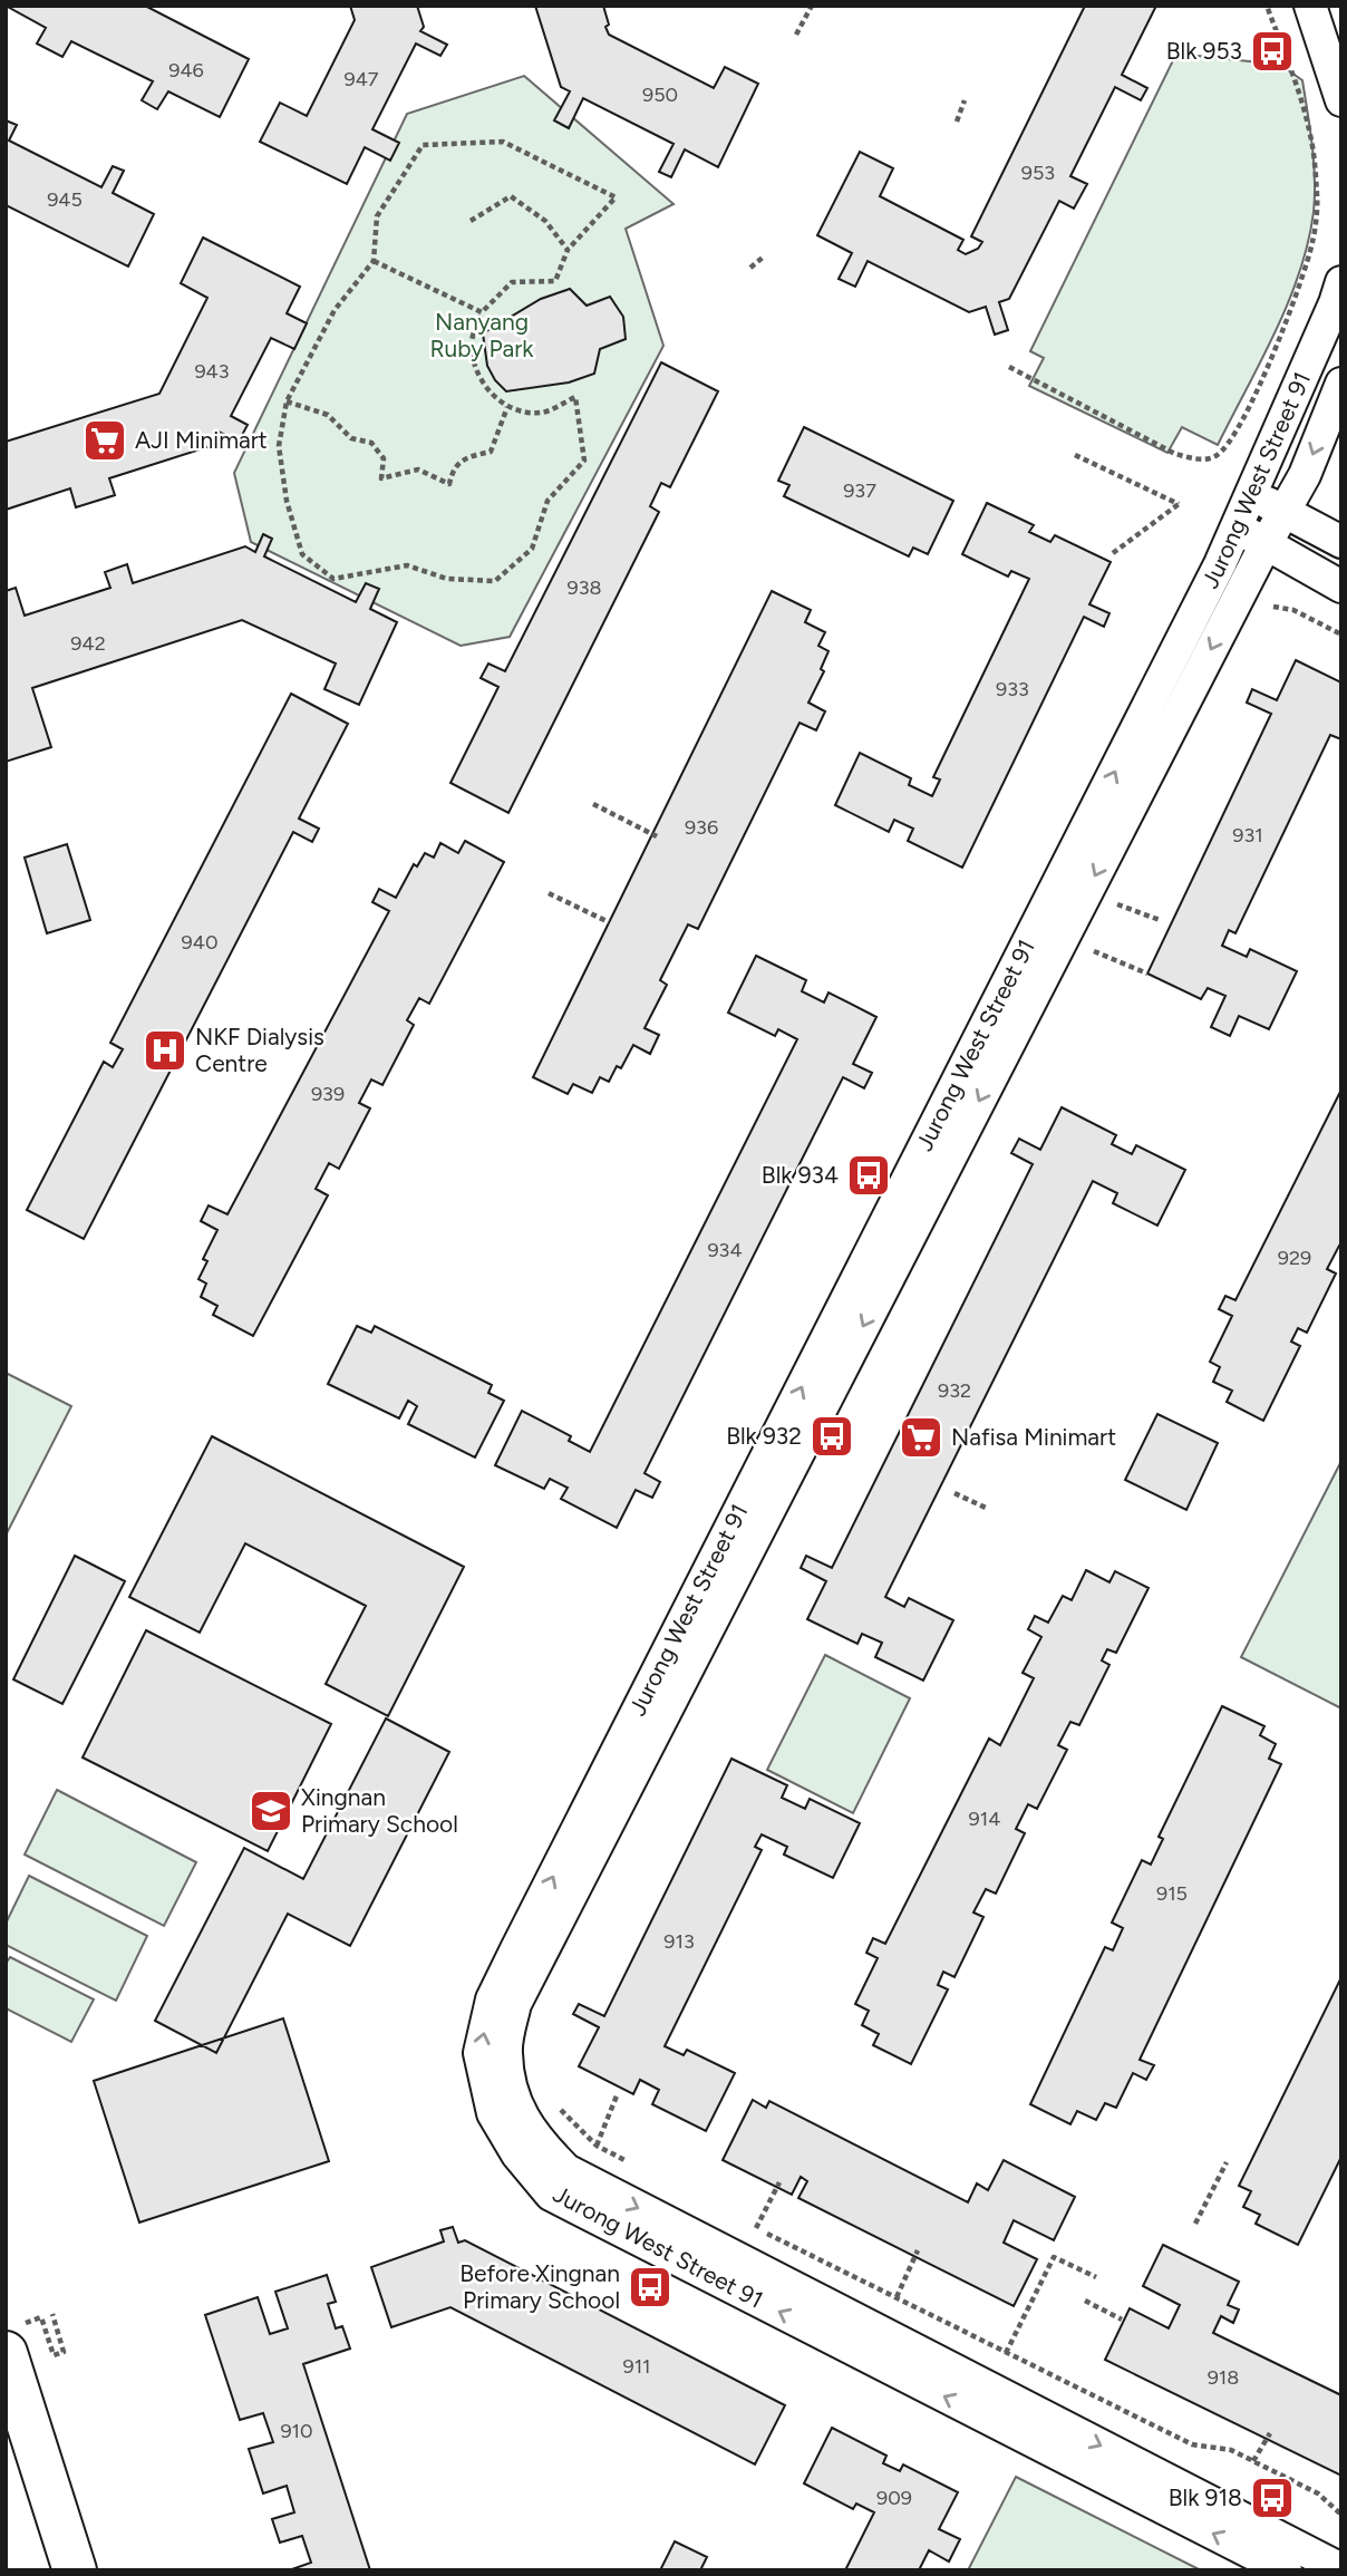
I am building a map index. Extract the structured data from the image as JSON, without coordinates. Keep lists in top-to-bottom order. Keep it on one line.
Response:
{"streets":{"street":["Jurong West Street 91"]},"parks":["Nanyang Ruby Park"],"places":{"bus stop":["Blk 953","Blk 934","Blk 932","Before Xingnan Primary School","Blk 918"],"supermarket":["AJI Minimart","Nafisa Minimart"],"hospital":["NKF Dialysis Centre"],"school or university":["Xingnan Primary School"]},"house_numbers":["946","947","950","953","945","943","937","938","942","933","936","931","940","939","934","929","932","914","915","913","911","918","910","909"]}
